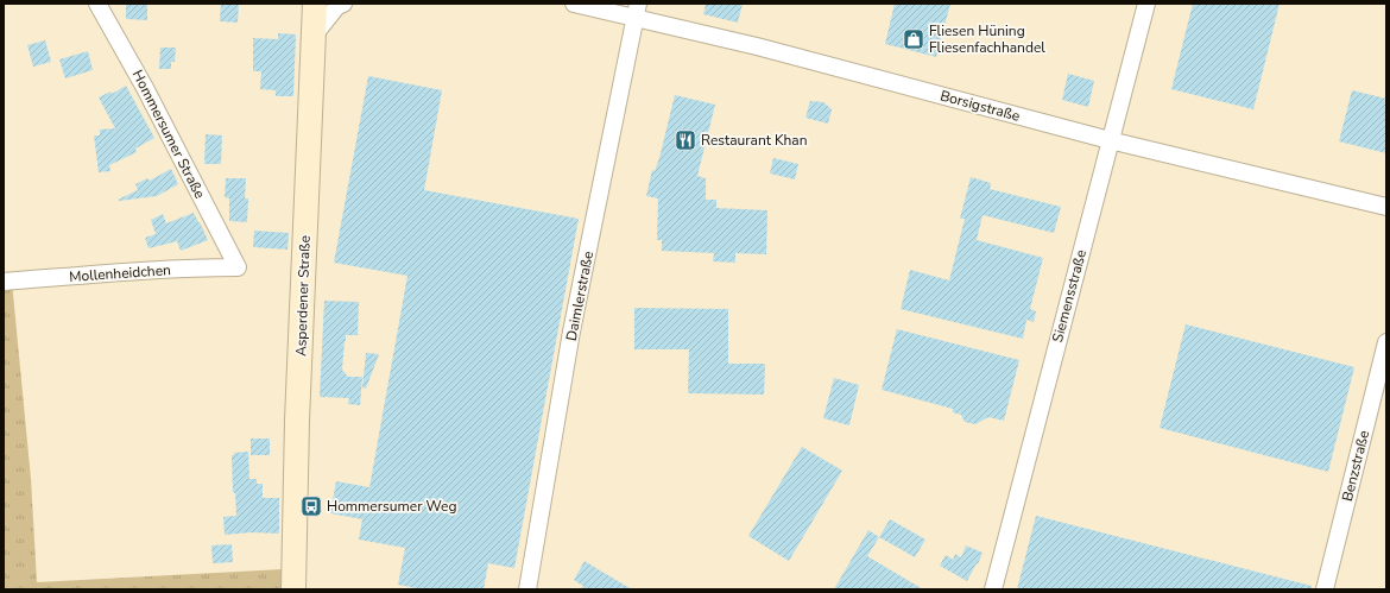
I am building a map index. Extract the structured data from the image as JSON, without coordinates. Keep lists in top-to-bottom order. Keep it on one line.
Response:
{"streets":{"main road":["Asperdener Straße"],"street":["Borsigstraße","Hommersumer Straße","Mollenheidchen","Daimlerstraße","Siemensstraße","Benzstraße"]},"crossings":[["Borsigstraße","Daimlerstraße"],["Borsigstraße","Siemensstraße"],["Hommersumer Straße","Mollenheidchen"]],"places":{"shop":["Fliesen Hüning Fliesenfachhandel"],"restaurant":["Restaurant Khan"],"bus stop":["Hommersumer Weg"]}}
